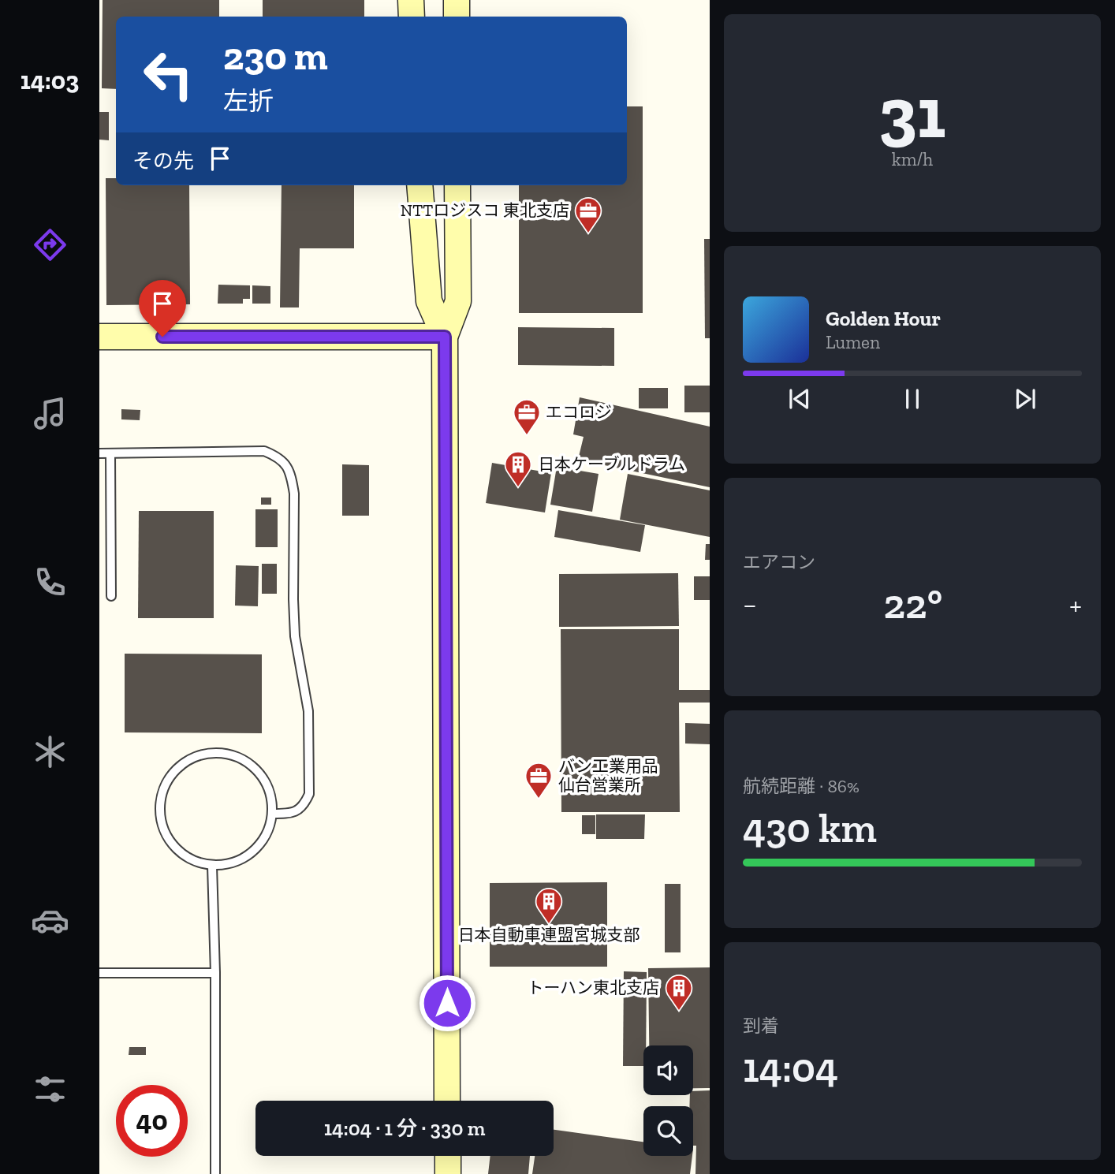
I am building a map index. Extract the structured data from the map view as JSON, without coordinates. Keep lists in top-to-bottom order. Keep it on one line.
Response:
{"places":{"office":["NTTロジスコ 東北支店","エコロジ","バン工業用品 仙台営業所"],"building":["日本ケーブルドラム","日本自動車連盟宮城支部","トーハン東北支店"]},"page":{"tabs":"14:03","tile":[["31","km/h"],"エアコン",["航続距離 · 86%","430 km"],["到着","14:04"]],"turn":["230 m","左折"],"then":"その先","song":["Golden Hour","Lumen"],"heat":["−","22°","+"],"limit":"40","trip":"14:04 · 1 分 · 330 m"}}
